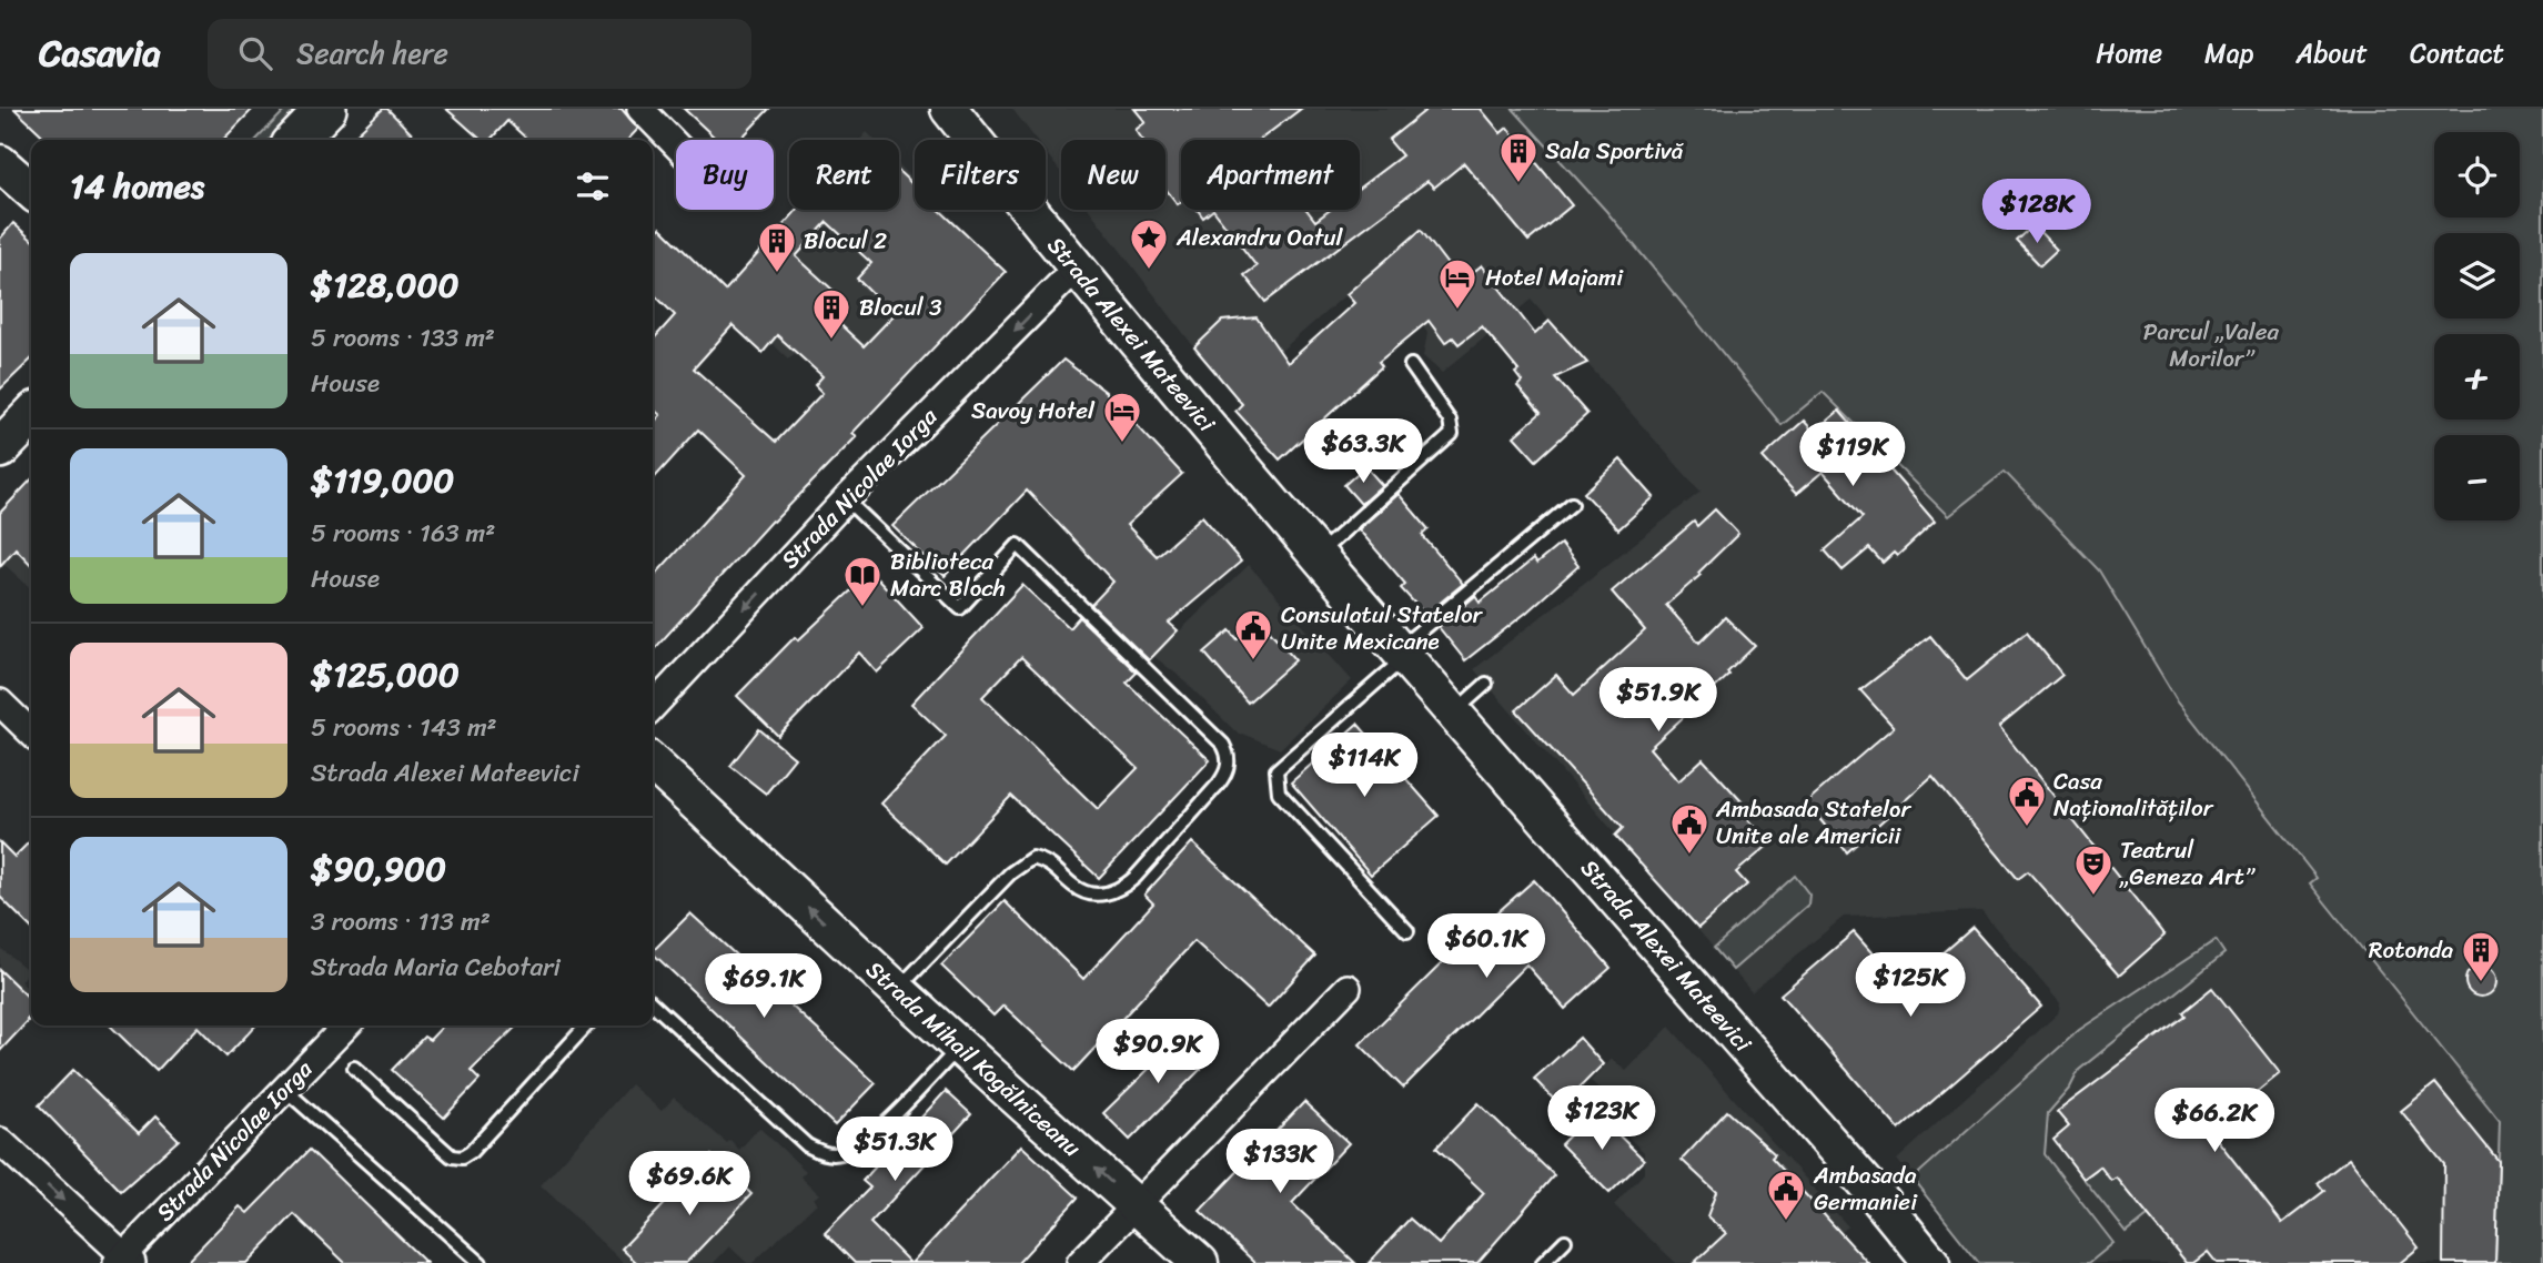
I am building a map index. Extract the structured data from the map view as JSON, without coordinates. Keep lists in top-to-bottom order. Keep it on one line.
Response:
{"streets":{"main road":["Strada Alexei Mateevici","Strada Mihail Kogălniceanu"],"street":["Strada Nicolae Iorga"]},"crossings":[["Strada Alexei Mateevici","Strada Nicolae Iorga"]],"one_way":["Strada Nicolae Iorga","Strada Mihail Kogălniceanu"],"parks":["Parcul „Valea Morilor”"],"places":{"building":["Sala Sportivă","Blocul 2","Blocul 3","Rotonda"],"place":["Alexandru Oatul"],"hotel":["Hotel Majami","Savoy Hotel"],"library":["Biblioteca Marc Bloch"],"public building":["Consulatul Statelor Unite Mexicane","Casa Naționalităților","Ambasada Statelor Unite ale Americii","Ambasada Germaniei"],"theatre":["Teatrul „Geneza Art”"]},"page":{"header":"Casavia","search":"Search here","nav":["Home","Map","About","Contact"],"map_buttons":["+","−"],"chip":["Buy","Rent","Filters","New","Apartment"],"heading":"14 homes","price":["$128K","$63.3K","$119K","$51.9K","$114K","$60.1K","$125K","$69.1K","$90.9K","$123K","$66.2K","$51.3K","$133K","$69.6K"],"list":[{"name":"$128,000","note":"5 rooms · 133 m² · House"},{"name":"$119,000","note":"5 rooms · 163 m² · House"},{"name":"$125,000","note":"5 rooms · 143 m² · Strada Alexei Mateevici"},{"name":"$90,900","note":"3 rooms · 113 m² · Strada Maria Cebotari"}]}}
